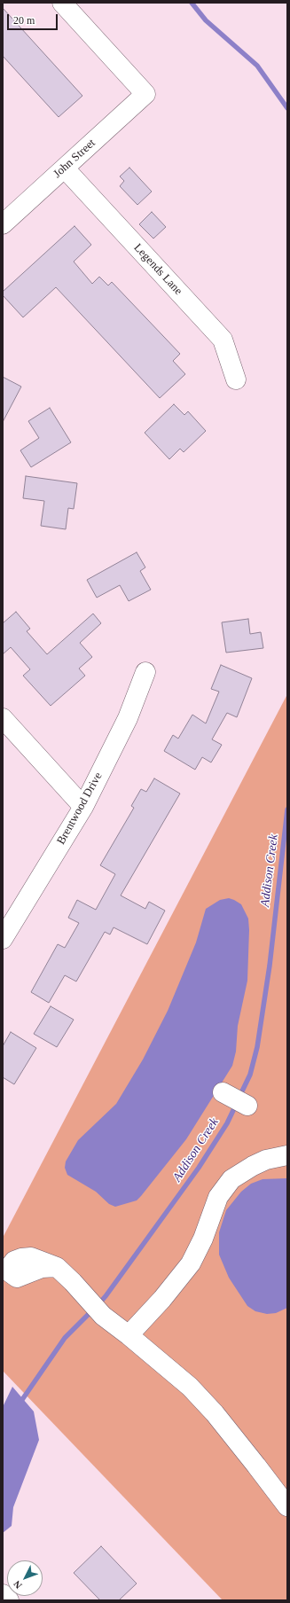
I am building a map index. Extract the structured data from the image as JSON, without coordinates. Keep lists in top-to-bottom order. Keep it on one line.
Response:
{"streets":{"street":["John Street","Legends Lane","Brentwood Drive"]},"crossings":[["John Street","Legends Lane"]],"water":["Addison Creek"],"scale_bar":"20 m","north":"bottom left"}
